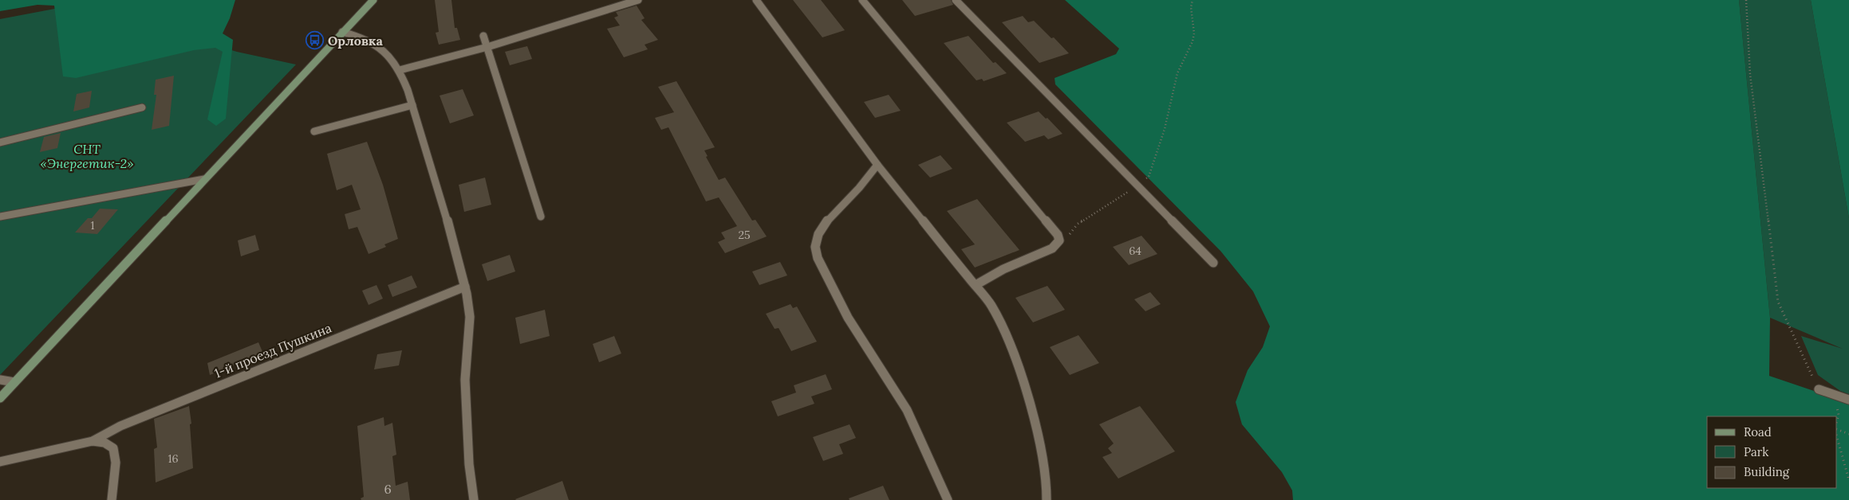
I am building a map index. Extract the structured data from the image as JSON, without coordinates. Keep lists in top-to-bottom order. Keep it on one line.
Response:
{"streets":{"street":["1-й проезд Пушкина"]},"parks":["СНТ «Энергетик-2»"],"places":{"bus stop":["Орловка"]},"house_numbers":["1","25","64","16","6"],"legend":["Road","Park","Building"]}
